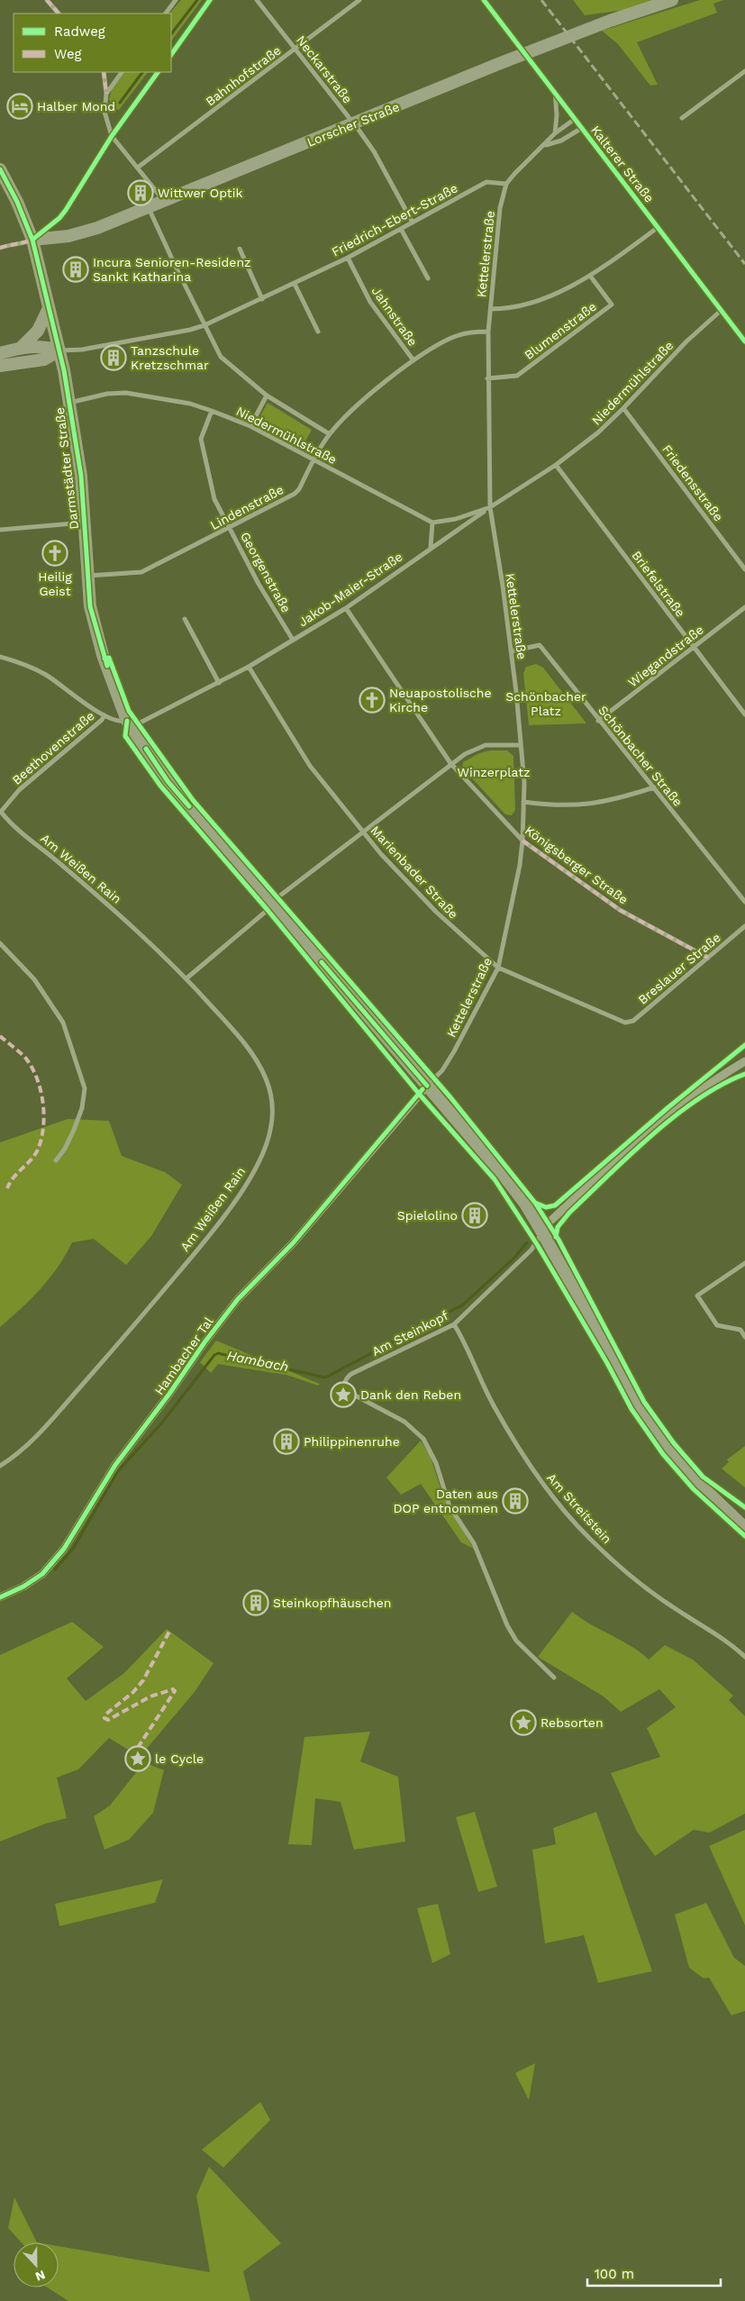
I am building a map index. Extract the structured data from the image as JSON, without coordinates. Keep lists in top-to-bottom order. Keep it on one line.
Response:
{"streets":{"main road":["Lorscher Straße","Darmstädter Straße"],"street":["Neckarstraße","Bahnhofstraße","Kalterer Straße","Friedrich-Ebert-Straße","Kettelerstraße","Jahnstraße","Blumenstraße","Niedermühlstraße","Friedensstraße","Lindenstraße","Georgenstraße","Briefelstraße","Jakob-Maier-Straße","Wiegandstraße","Beethovenstraße","Schönbacher Straße","Königsberger Straße","Am Weißen Rain","Marienbader Straße","Breslauer Straße","Am Steinkopf","Hambacher Tal","Am Streitstein"]},"crossings":[["Neckarstraße","Bahnhofstraße"],["Neckarstraße","Lorscher Straße"],["Neckarstraße","Friedrich-Ebert-Straße"],["Lorscher Straße","Darmstädter Straße"],["Kalterer Straße","Niedermühlstraße"],["Friedrich-Ebert-Straße","Kettelerstraße"],["Friedrich-Ebert-Straße","Jahnstraße"],["Friedrich-Ebert-Straße","Darmstädter Straße"],["Kettelerstraße","Blumenstraße"],["Kettelerstraße","Niedermühlstraße"],["Kettelerstraße","Darmstädter Straße"],["Kettelerstraße","Lindenstraße"],["Kettelerstraße","Jakob-Maier-Straße"],["Kettelerstraße","Schönbacher Straße"],["Kettelerstraße","Königsberger Straße"],["Kettelerstraße","Marienbader Straße"],["Kettelerstraße","Hambacher Tal"],["Jahnstraße","Lindenstraße"],["Niedermühlstraße","Darmstädter Straße"],["Niedermühlstraße","Friedensstraße"],["Niedermühlstraße","Lindenstraße"],["Niedermühlstraße","Georgenstraße"],["Niedermühlstraße","Briefelstraße"],["Niedermühlstraße","Jakob-Maier-Straße"],["Darmstädter Straße","Lindenstraße"],["Darmstädter Straße","Jakob-Maier-Straße"],["Darmstädter Straße","Am Steinkopf"],["Darmstädter Straße","Hambacher Tal"],["Lindenstraße","Georgenstraße"],["Georgenstraße","Jakob-Maier-Straße"],["Briefelstraße","Wiegandstraße"],["Jakob-Maier-Straße","Königsberger Straße"],["Jakob-Maier-Straße","Marienbader Straße"],["Wiegandstraße","Schönbacher Straße"],["Beethovenstraße","Am Weißen Rain"],["Königsberger Straße","Breslauer Straße"],["Marienbader Straße","Breslauer Straße"],["Am Steinkopf","Am Streitstein"]],"water":["Hambach"],"parks":["Schönbacher Platz","Winzerplatz"],"places":{"hotel":["Halber Mond"],"building":["Wittwer Optik","Incura Senioren-Residenz Sankt Katharina","Tanzschule Kretzschmar","Spielolino","Philippinenruhe","Daten aus DOP entnommen","Steinkopfhäuschen"],"church":["Heilig Geist","Neuapostolische Kirche"],"place":["Dank den Reben","Rebsorten","le Cycle"]},"legend":["Radweg","Weg"],"scale_bar":"100 m","north":"bottom"}
